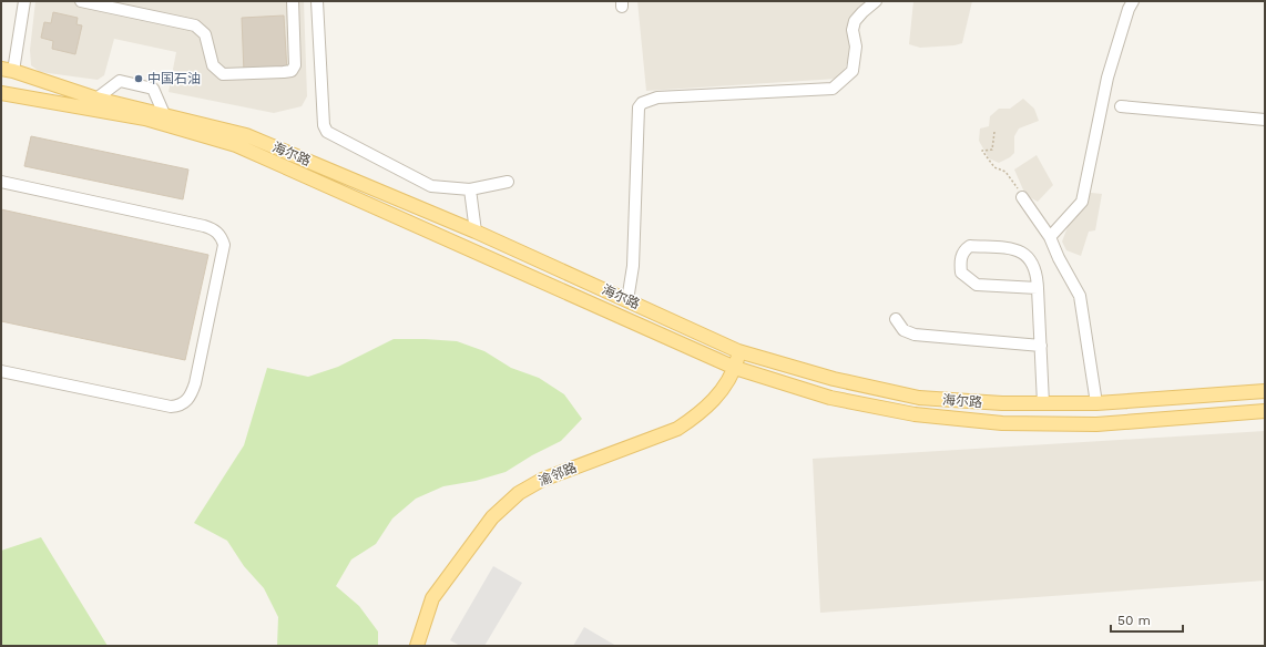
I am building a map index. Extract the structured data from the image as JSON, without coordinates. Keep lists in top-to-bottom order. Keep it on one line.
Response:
{"streets":{"main road":["海尔路","渝邻路"]},"crossings":[["海尔路","渝邻路"]],"places":["中国石油"],"scale_bar":"50 m"}
